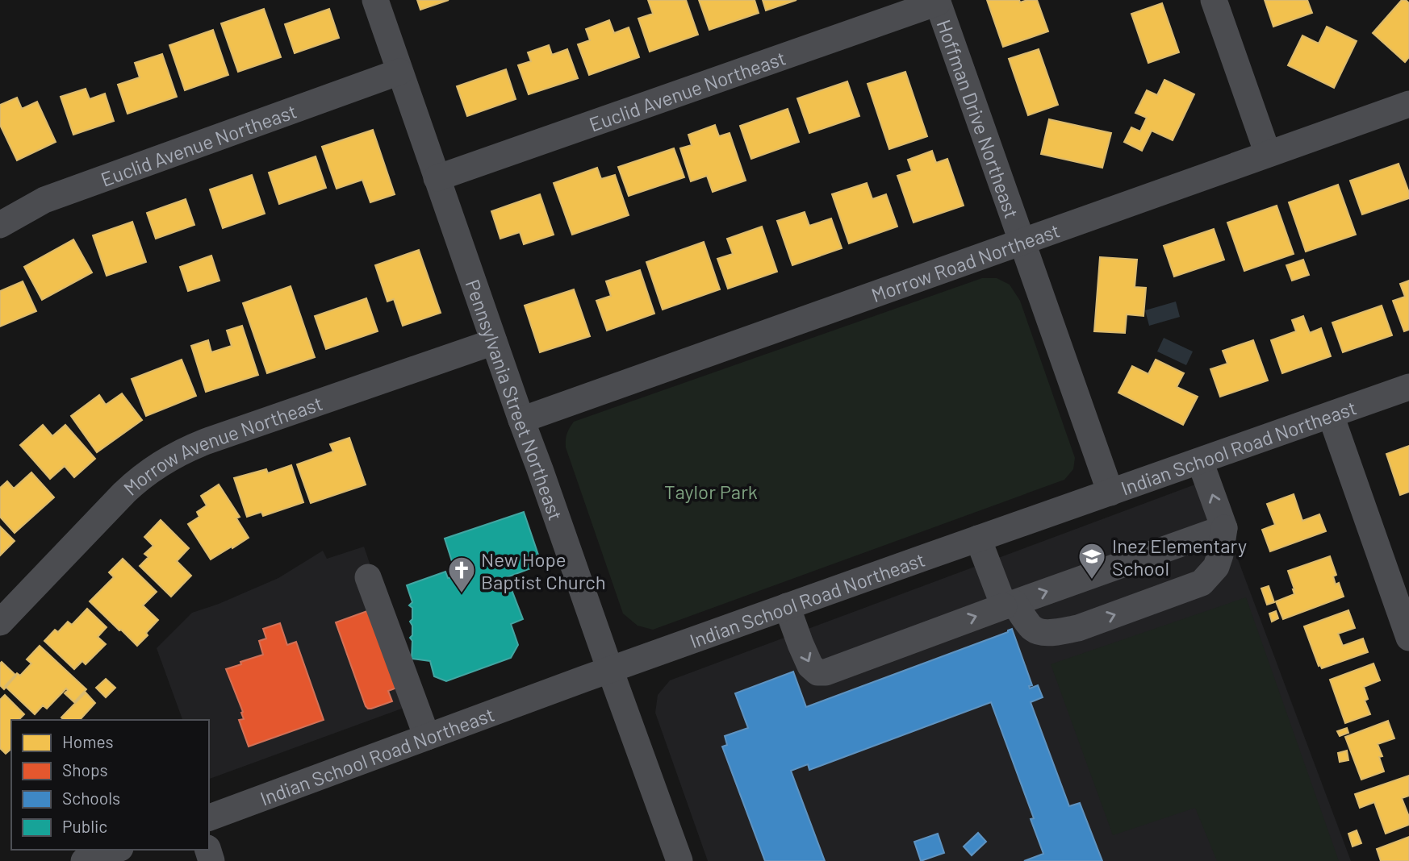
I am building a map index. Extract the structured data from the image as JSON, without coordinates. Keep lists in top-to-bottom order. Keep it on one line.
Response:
{"streets":{"street":["Euclid Avenue Northeast","Hoffman Drive Northeast","Morrow Road Northeast","Pennsylvania Street Northeast","Morrow Avenue Northeast","Indian School Road Northeast"]},"crossings":[["Euclid Avenue Northeast","Hoffman Drive Northeast"],["Euclid Avenue Northeast","Pennsylvania Street Northeast"],["Hoffman Drive Northeast","Morrow Road Northeast"],["Hoffman Drive Northeast","Indian School Road Northeast"],["Morrow Road Northeast","Pennsylvania Street Northeast"],["Pennsylvania Street Northeast","Morrow Avenue Northeast"],["Pennsylvania Street Northeast","Indian School Road Northeast"]],"parks":["Taylor Park"],"places":{"school or university":["Inez Elementary School"],"church":["New Hope Baptist Church"]},"legend":["Homes","Shops","Schools","Public"]}
